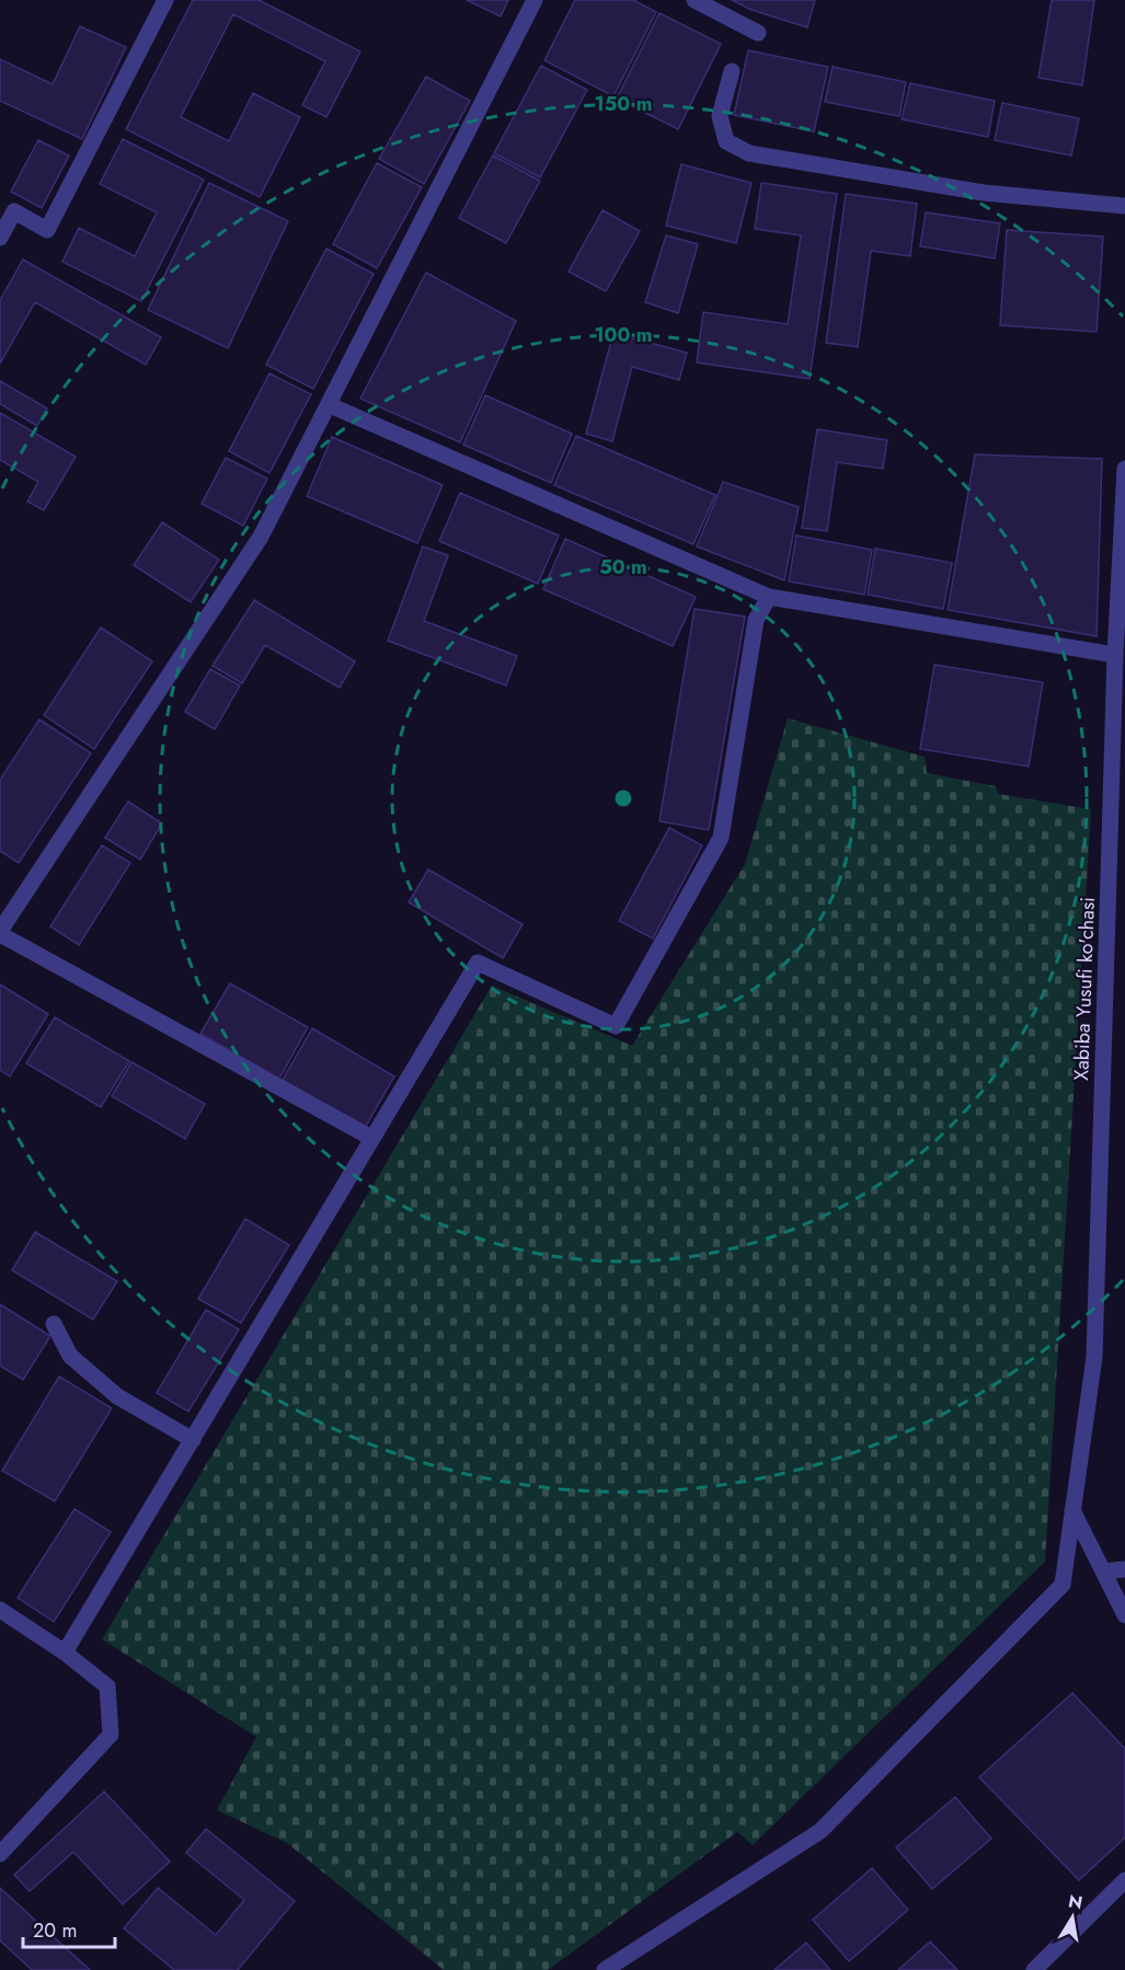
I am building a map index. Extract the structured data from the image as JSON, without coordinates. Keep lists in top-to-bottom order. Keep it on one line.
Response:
{"streets":{"street":["Xabiba Yusufi ko'chasi"]},"scale_bar":"20 m","north":"top","rings":["150 m","100 m","50 m"]}
